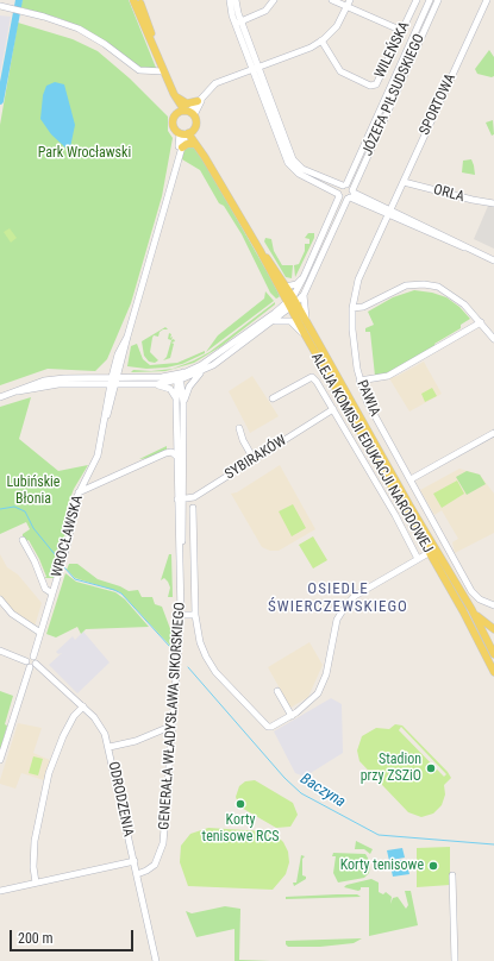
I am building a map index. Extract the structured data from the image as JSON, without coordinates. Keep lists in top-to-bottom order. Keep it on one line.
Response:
{"streets":{"main road":["ALEJA KOMISJI EDUKACJI NARODOWEJ"],"street":["WILEŃSKA","JÓZEFA PIŁSUDSKIEGO","SPORTOWA","ORLA","PAWIA","SYBIRAKÓW","WROCŁAWSKA","GENERAŁA WŁADYSŁAWA SIKORSKIEGO","ODRODZENIA"]},"crossings":[["JÓZEFA PIŁSUDSKIEGO","ALEJA KOMISJI EDUKACJI NARODOWEJ"],["SPORTOWA","ORLA"],["SPORTOWA","PAWIA"],["ALEJA KOMISJI EDUKACJI NARODOWEJ","WROCŁAWSKA"],["SYBIRAKÓW","GENERAŁA WŁADYSŁAWA SIKORSKIEGO"],["WROCŁAWSKA","ODRODZENIA"],["GENERAŁA WŁADYSŁAWA SIKORSKIEGO","ODRODZENIA"]],"districts":["OSIEDLE ŚWIERCZEWSKIEGO"],"water":["Baczyna"],"parks":["Park Wrocławski","Lubińskie Błonia"],"places":["Stadion przy ZSZiO","Korty tenisowe RCS","Korty tenisowe"],"scale_bar":"200 m"}
